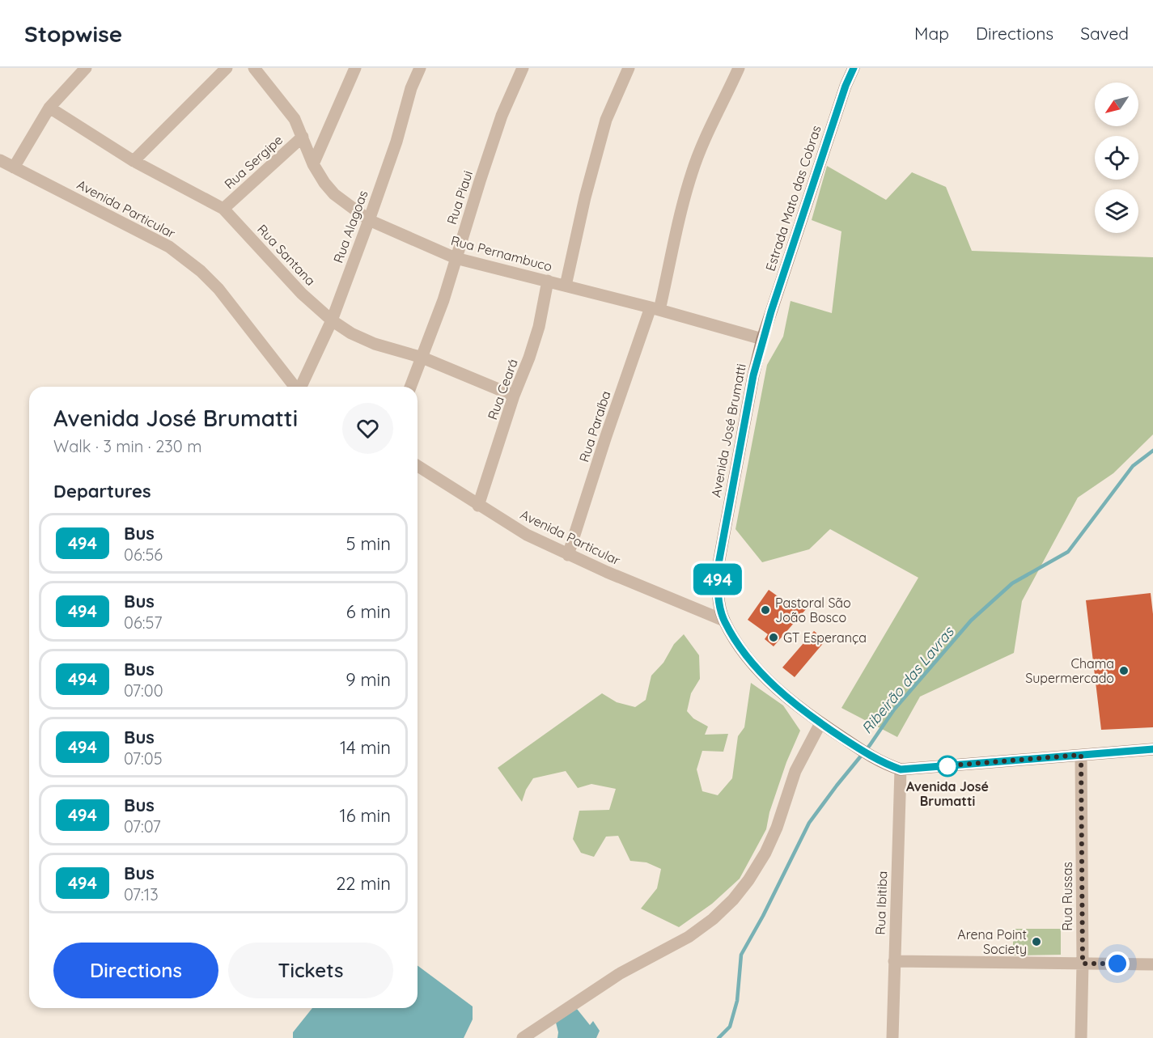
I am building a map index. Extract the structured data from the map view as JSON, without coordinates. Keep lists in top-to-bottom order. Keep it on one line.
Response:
{"streets":{"main road":["Estrada Mato das Cobras","Avenida José Brumatti"],"street":["Rua Sergipe","Rua Piaui","Avenida Particular","Rua Alagoas","Rua Pernambuco","Rua Santana","Rua Ceará","Rua Paraíba","Rua Russas","Rua Ibitiba"]},"crossings":[["Rua Sergipe","Rua Pernambuco"],["Rua Sergipe","Rua Santana"],["Rua Piaui","Rua Pernambuco"],["Rua Piaui","Rua Santana"],["Estrada Mato das Cobras","Rua Pernambuco"],["Estrada Mato das Cobras","Avenida José Brumatti"],["Avenida Particular","Rua Ceará"],["Avenida Particular","Rua Paraíba"],["Avenida Particular","Avenida José Brumatti"],["Rua Alagoas","Rua Pernambuco"],["Rua Alagoas","Rua Santana"],["Rua Pernambuco","Rua Ceará"],["Rua Pernambuco","Rua Paraíba"],["Rua Pernambuco","Avenida José Brumatti"],["Rua Santana","Rua Ceará"],["Avenida José Brumatti","Rua Russas"],["Avenida José Brumatti","Rua Ibitiba"]],"water":["Ribeirão das Lavras"],"places":["Pastoral São João Bosco","GT Esperança","Chama Supermercado","Avenida José Brumatti","Arena Point Society"],"lines":["bus line 494"],"north":"bottom left","page":{"header":"Stopwise","nav":["Map","Directions","Saved"],"on_map":"494","heading":[["Avenida José Brumatti","Walk · 3 min · 230 m"],"Departures"],"list":[{"mark":"494","name":"Bus","note":"06:56","value":"5 min"},{"mark":"494","name":"Bus","note":"06:57","value":"6 min"},{"mark":"494","name":"Bus","note":"07:00","value":"9 min"},{"mark":"494","name":"Bus","note":"07:05","value":"14 min"},{"mark":"494","name":"Bus","note":"07:07","value":"16 min"},{"mark":"494","name":"Bus","note":"07:13","value":"22 min"}],"buttons":["Directions","Tickets"]}}
